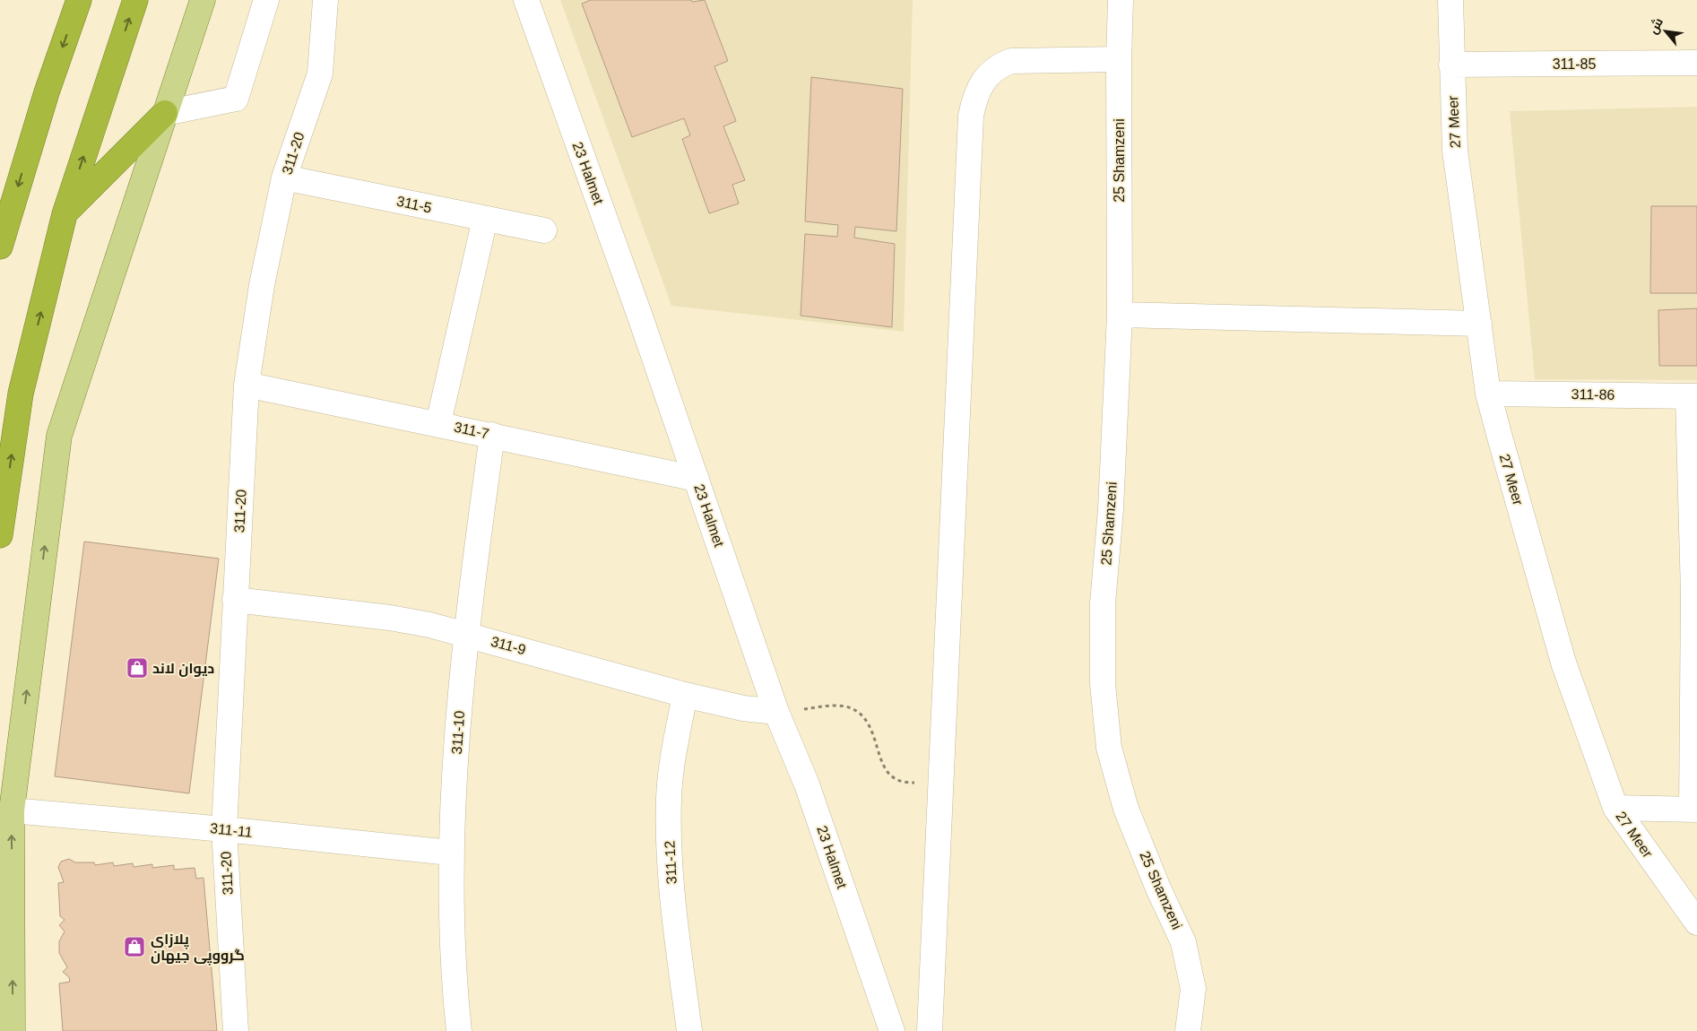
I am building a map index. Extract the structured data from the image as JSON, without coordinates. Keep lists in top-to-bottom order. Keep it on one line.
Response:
{"streets":{"street":["311-85","27 Meer","311-20","25 Shamzeni","23 Halmet","311-5","311-86","311-7","311-9","311-10","311-11","311-12"]},"crossings":[["311-85","27 Meer"],["27 Meer","311-86"],["311-20","311-5"],["311-20","311-7"],["311-20","311-9"],["311-20","311-11"],["23 Halmet","311-7"],["23 Halmet","311-9"],["311-7","311-10"],["311-9","311-10"],["311-9","311-12"],["311-10","311-11"]],"places":{"shop":["دیوان لاند","پلازای گرووپی جیهان"]},"north":"top left"}
